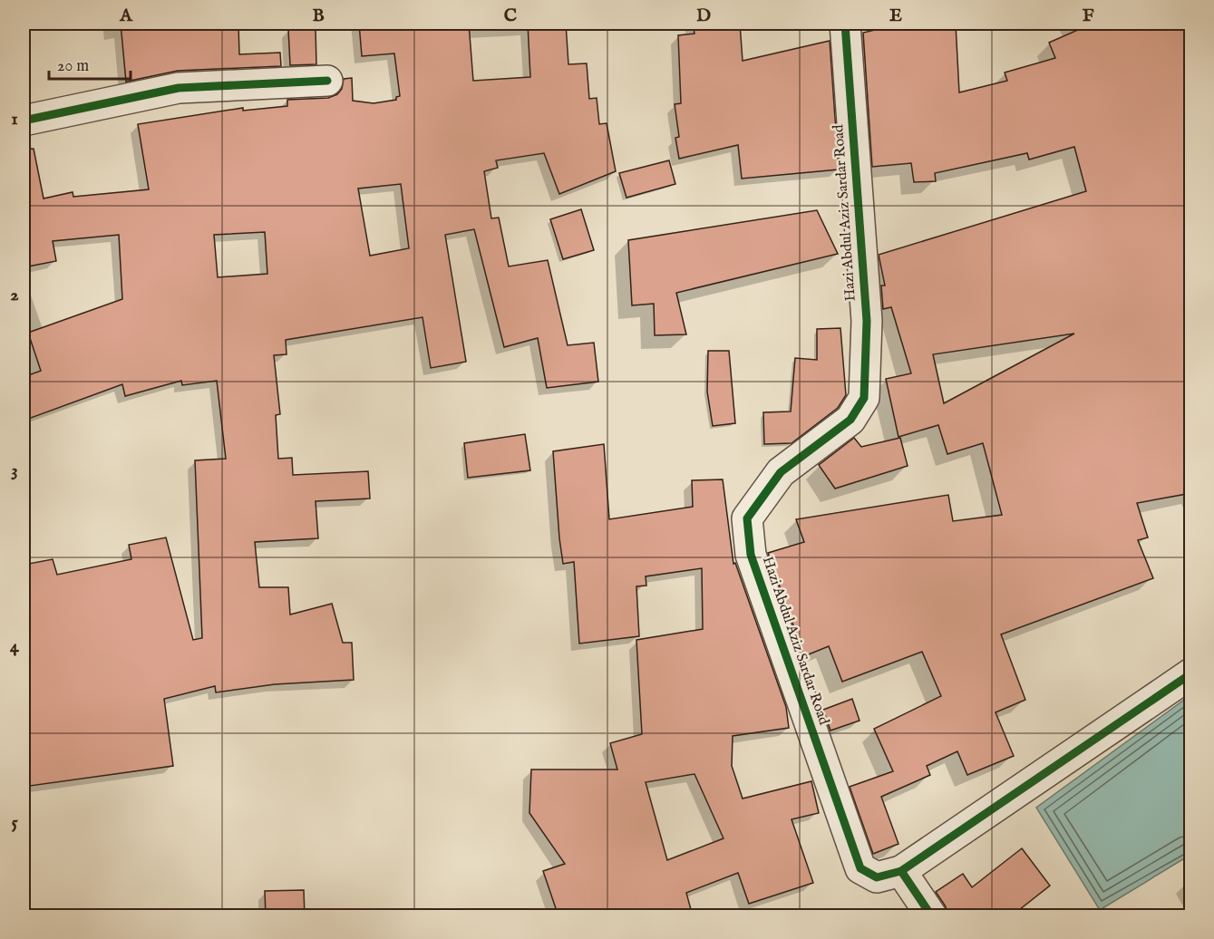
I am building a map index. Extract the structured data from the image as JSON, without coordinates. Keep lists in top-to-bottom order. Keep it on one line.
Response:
{"streets":{"street":["Hazi Abdul Aziz Sardar Road"]},"scale_bar":"20 m","grid":{"columns":["A","B","C","D","E","F"],"rows":["1","2","3","4","5"]}}
